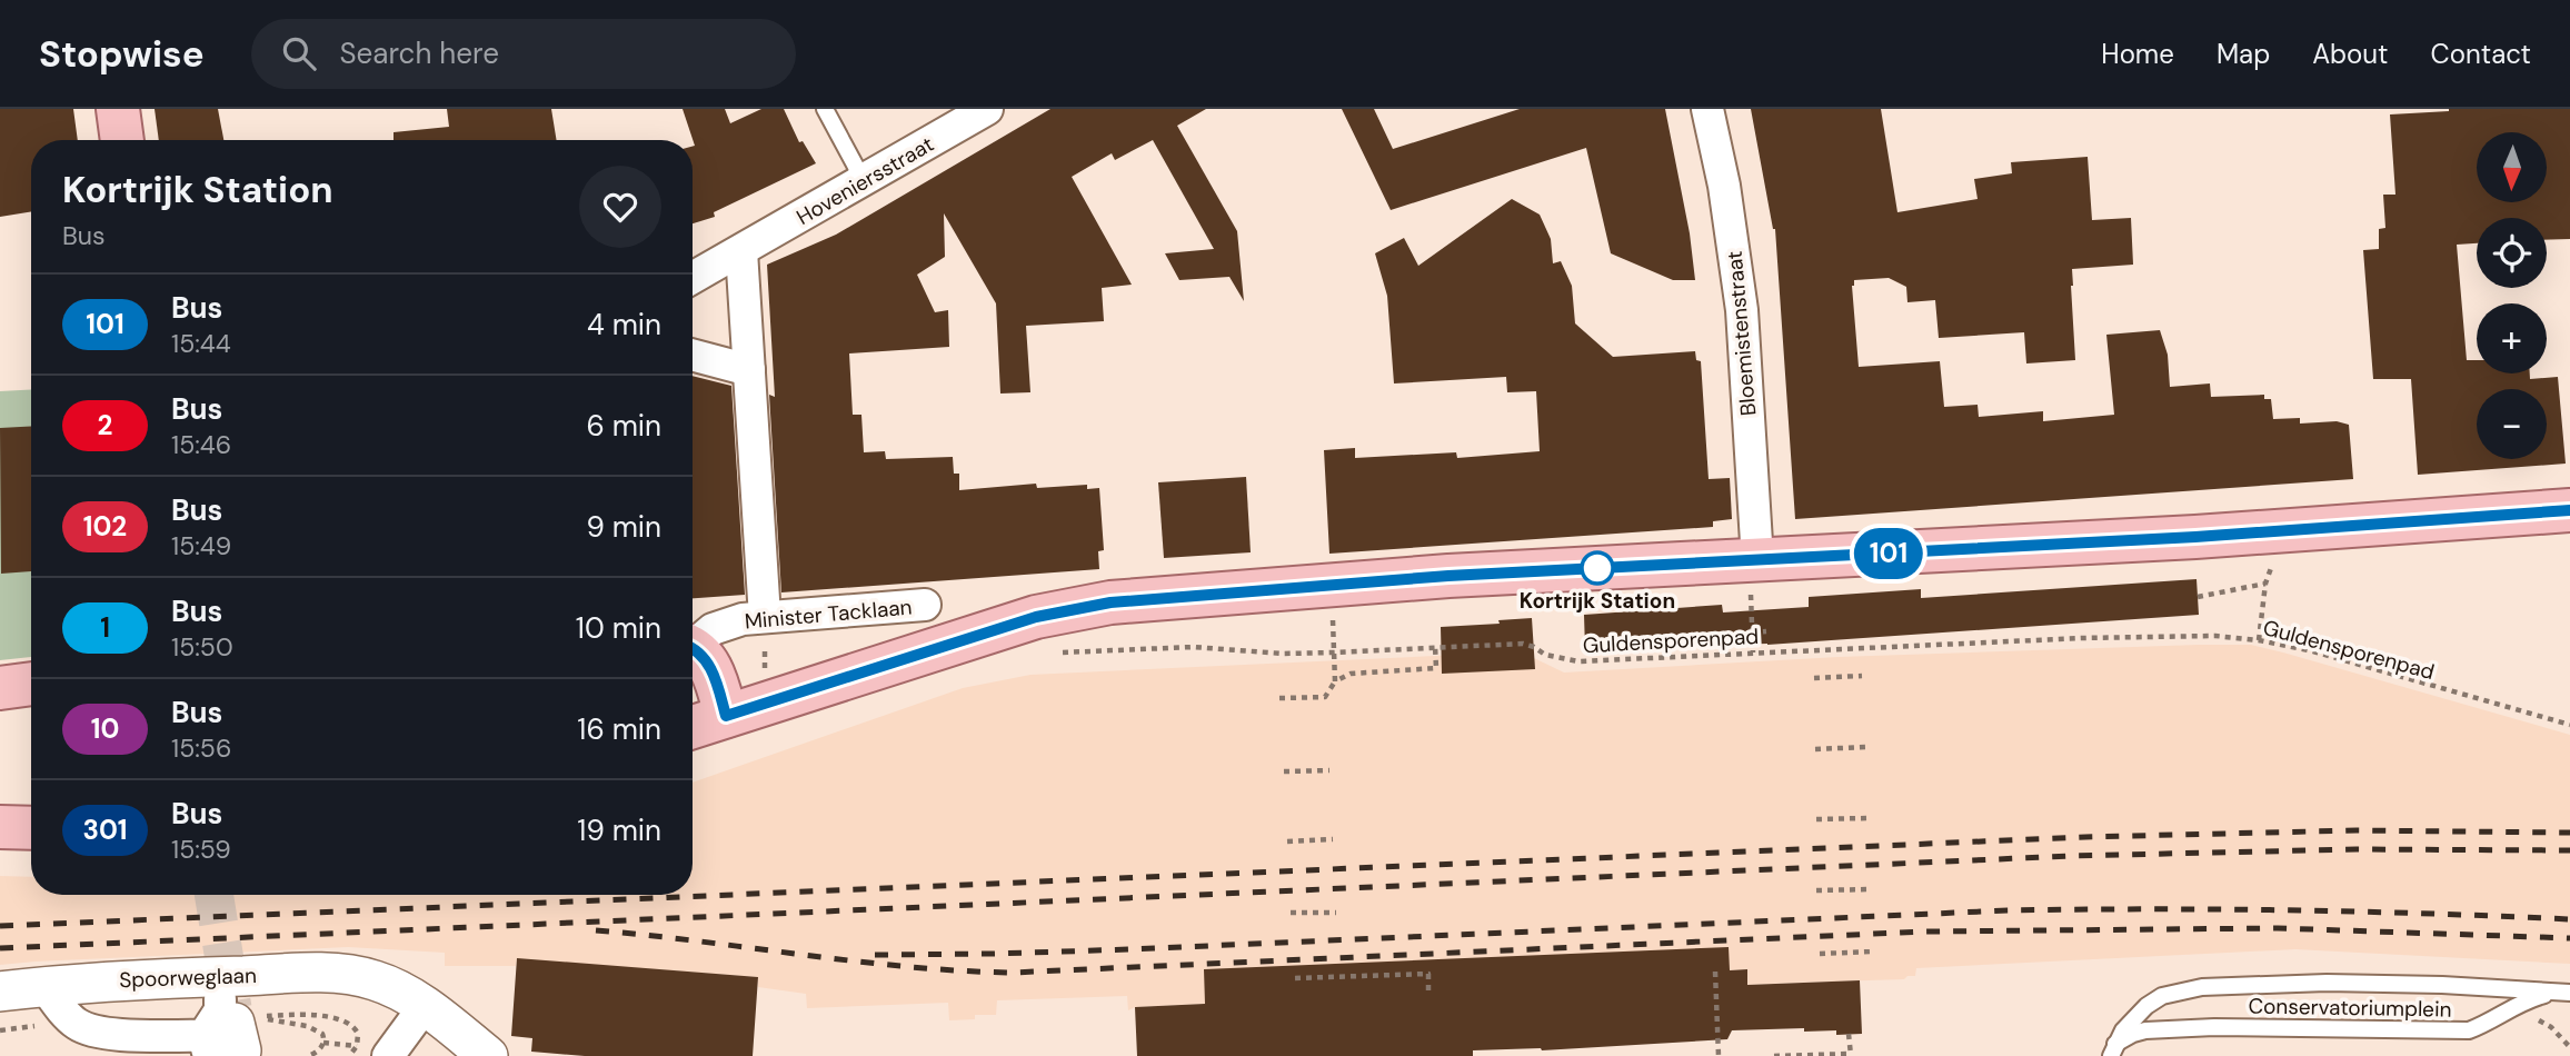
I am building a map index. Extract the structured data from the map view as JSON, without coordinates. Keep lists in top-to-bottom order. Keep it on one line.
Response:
{"streets":{"main road":["Minister Tacklaan"],"street":["Hoveniersstraat","Bloemistenstraat","Spoorweglaan"],"lane":["Conservatoriumplein"],"path":["Guldensporenpad"]},"places":["Kortrijk Station"],"lines":["bus line 101"],"north":"bottom","page":{"header":"Stopwise","search":"Search here","nav":["Home","Map","About","Contact"],"on_map":"101","map_buttons":["+","−"],"heading":["Kortrijk Station","Bus"],"list":[{"mark":"101","name":"Bus","note":"15:44","value":"4 min"},{"mark":"2","name":"Bus","note":"15:46","value":"6 min"},{"mark":"102","name":"Bus","note":"15:49","value":"9 min"},{"mark":"1","name":"Bus","note":"15:50","value":"10 min"},{"mark":"10","name":"Bus","note":"15:56","value":"16 min"},{"mark":"301","name":"Bus","note":"15:59","value":"19 min"}]}}
